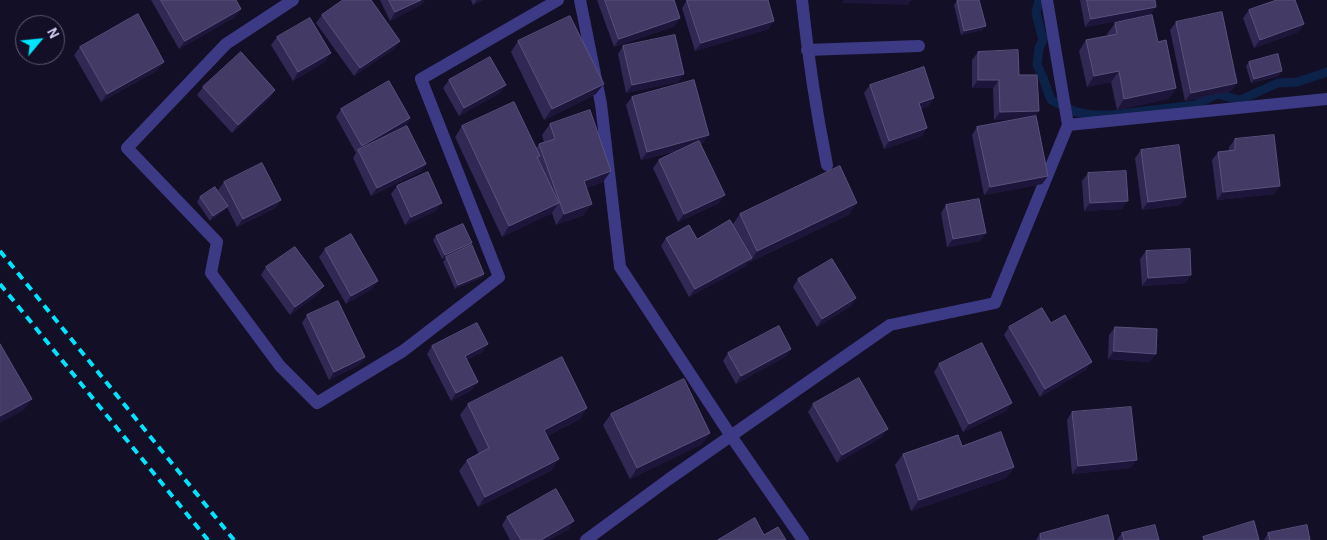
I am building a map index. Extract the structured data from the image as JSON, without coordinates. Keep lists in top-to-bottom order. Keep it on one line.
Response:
{"north":"top right"}
